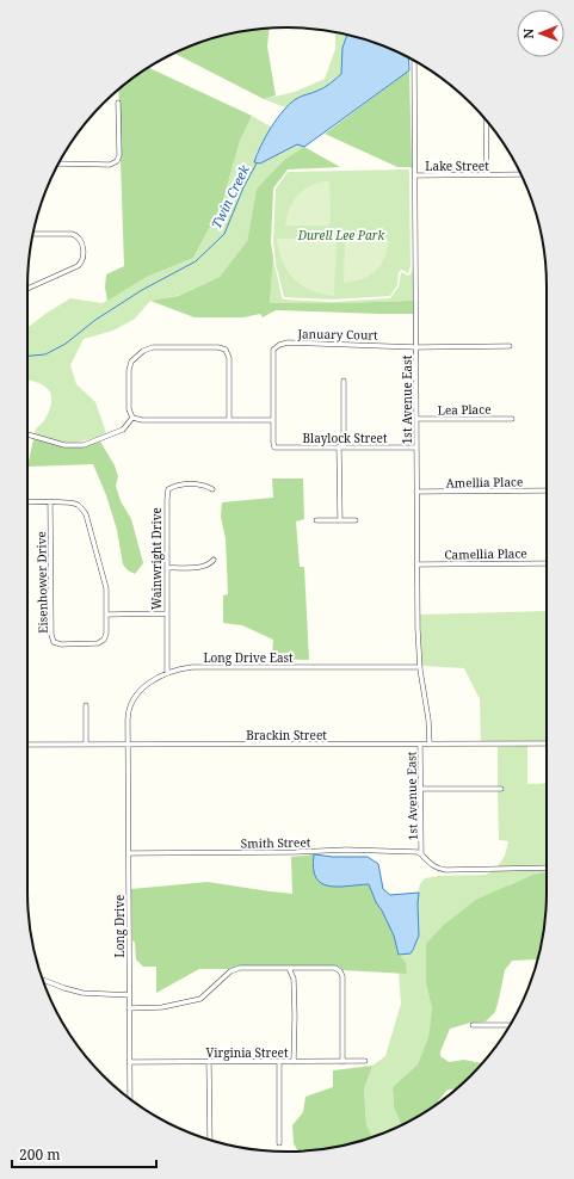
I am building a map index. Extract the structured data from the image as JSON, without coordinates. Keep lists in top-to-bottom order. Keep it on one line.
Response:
{"streets":{"street":["Lake Street","January Court","1st Avenue East","Lea Place","Blaylock Street","Amellia Place","Camellia Place","Wainwright Drive","Eisenhower Drive","Long Drive East","Brackin Street","Smith Street","Long Drive","Virginia Street"]},"crossings":[["Lake Street","1st Avenue East"],["January Court","1st Avenue East"],["January Court","Blaylock Street"],["1st Avenue East","Lea Place"],["1st Avenue East","Blaylock Street"],["1st Avenue East","Amellia Place"],["1st Avenue East","Camellia Place"],["1st Avenue East","Long Drive East"],["1st Avenue East","Brackin Street"],["1st Avenue East","Smith Street"],["Wainwright Drive","Long Drive East"],["Long Drive East","Brackin Street"],["Long Drive East","Long Drive"],["Brackin Street","Long Drive"],["Smith Street","Long Drive"],["Long Drive","Virginia Street"]],"water":["Twin Creek"],"parks":["Durell Lee Park"],"scale_bar":"200 m","north":"left"}
